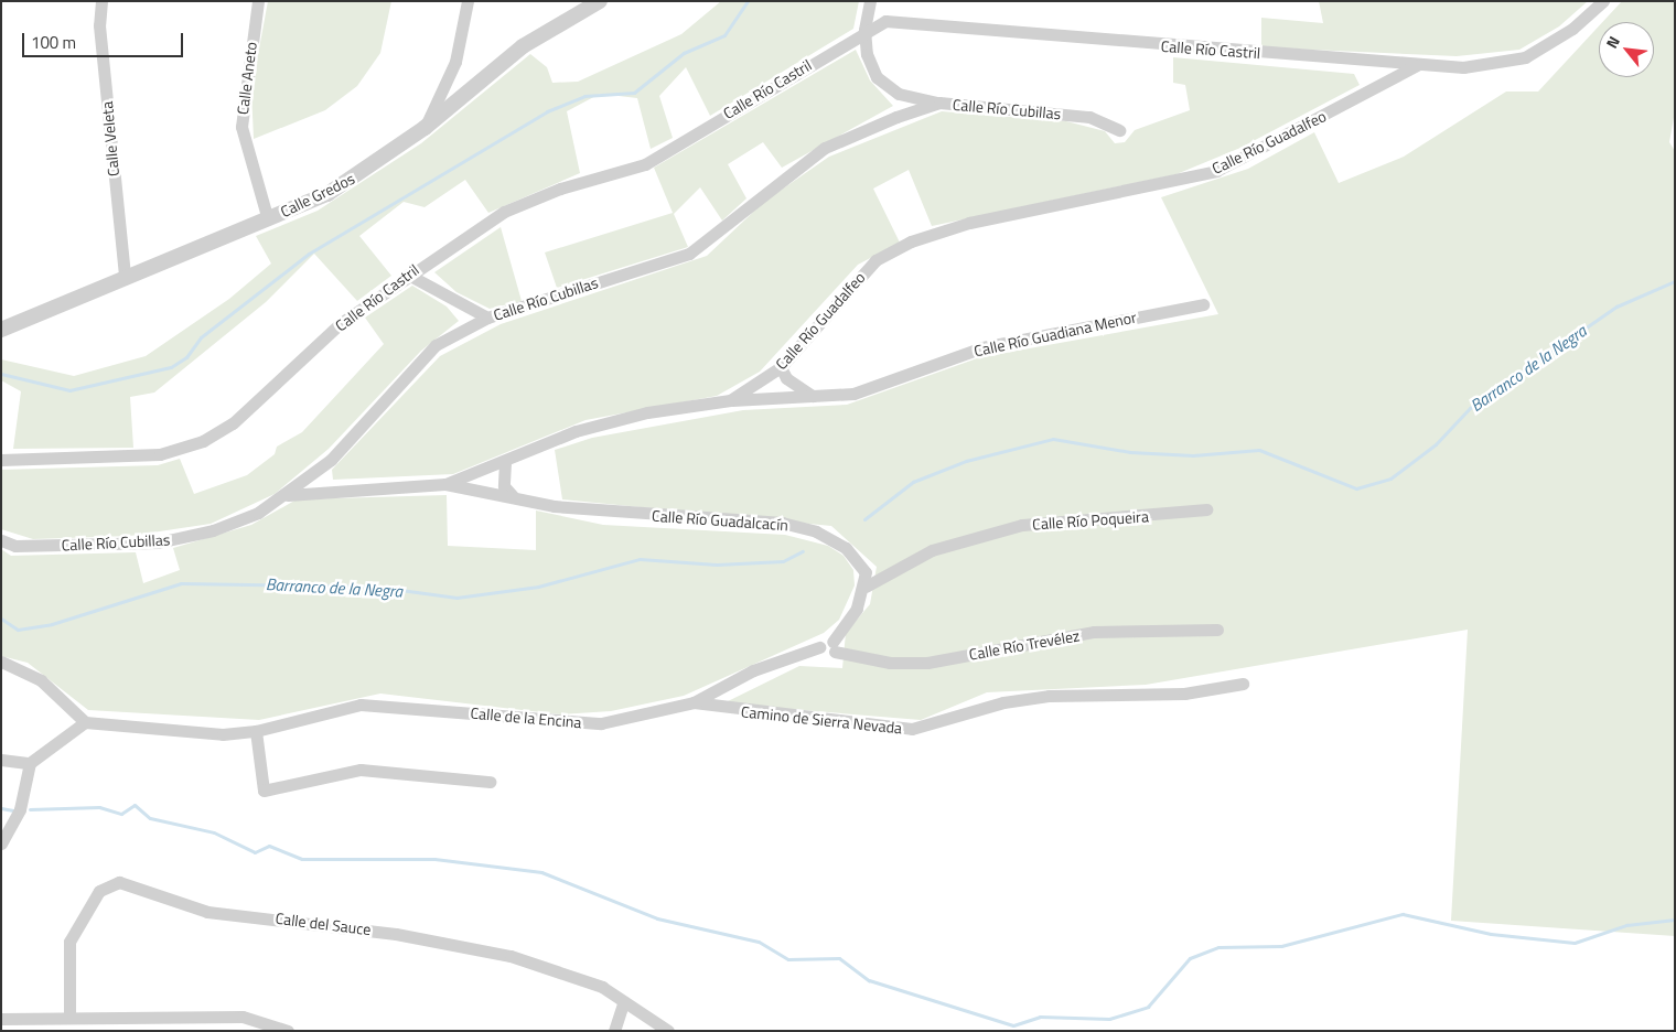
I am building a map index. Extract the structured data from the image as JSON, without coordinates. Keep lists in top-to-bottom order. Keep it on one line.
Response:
{"streets":{"street":["Calle Río Castril","Calle Aneto","Calle Río Cubillas","Calle Veleta","Calle Río Guadalfeo","Calle Gredos","Calle Río Guadiana Menor","Calle Río Guadalcacín","Calle Río Poqueira","Calle Río Trevélez","Calle de la Encina","Camino de Sierra Nevada","Calle del Sauce"]},"crossings":[["Calle Río Castril","Calle Río Guadalfeo"],["Calle Aneto","Calle Gredos"],["Calle Río Cubillas","Calle Río Guadalcacín"],["Calle Veleta","Calle Gredos"],["Calle Río Guadalfeo","Calle Río Guadiana Menor"],["Calle Río Guadalfeo","Calle Río Guadalcacín"],["Calle Río Guadalcacín","Calle Río Poqueira"],["Calle Río Trevélez","Calle de la Encina"],["Calle de la Encina","Camino de Sierra Nevada"]],"water":["Barranco de la Negra"],"scale_bar":"100 m","north":"top left"}
